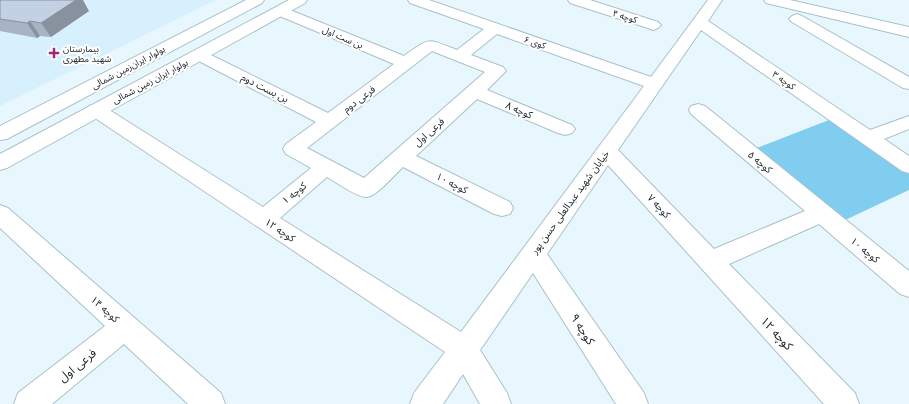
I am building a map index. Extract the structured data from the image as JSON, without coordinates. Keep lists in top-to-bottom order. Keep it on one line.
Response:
{"streets":{"street":["کوچه ۴","بن ست اول","کوی ۶","بولوار ایران‌زمین شمالی","کوچه ۳","بولوار ایران زمین شمالی","بن بست دوم","فرعی دوم","کوچه ۸","فرعی اول","کوچه ۵","کوچه ۱۰","کوچه ۱","خیابان شهید عبدالعلی حسن پور","کوچه ۷","کوچه ۱۲","کوچه ۱۴","کوچه ۹"]},"crossings":[["بن ست اول","بولوار ایران زمین شمالی"],["بن ست اول","فرعی دوم"],["کوی ۶","خیابان شهید عبدالعلی حسن پور"],["کوچه ۳","خیابان شهید عبدالعلی حسن پور"],["بولوار ایران زمین شمالی","بن بست دوم"],["بولوار ایران زمین شمالی","کوچه ۱۲"],["بن بست دوم","فرعی دوم"],["فرعی دوم","فرعی اول"],["فرعی دوم","کوچه ۱"],["کوچه ۸","فرعی اول"],["فرعی اول","کوچه ۱۰"],["فرعی اول","کوچه ۱"],["فرعی اول","کوچه ۱۴"],["کوچه ۵","کوچه ۱۰"],["کوچه ۱","کوچه ۱۲"],["خیابان شهید عبدالعلی حسن پور","کوچه ۷"],["خیابان شهید عبدالعلی حسن پور","کوچه ۱۲"],["خیابان شهید عبدالعلی حسن پور","کوچه ۹"],["کوچه ۷","کوچه ۱۲"]],"places":{"health":["بیمارستان شهید مطهری"]}}
